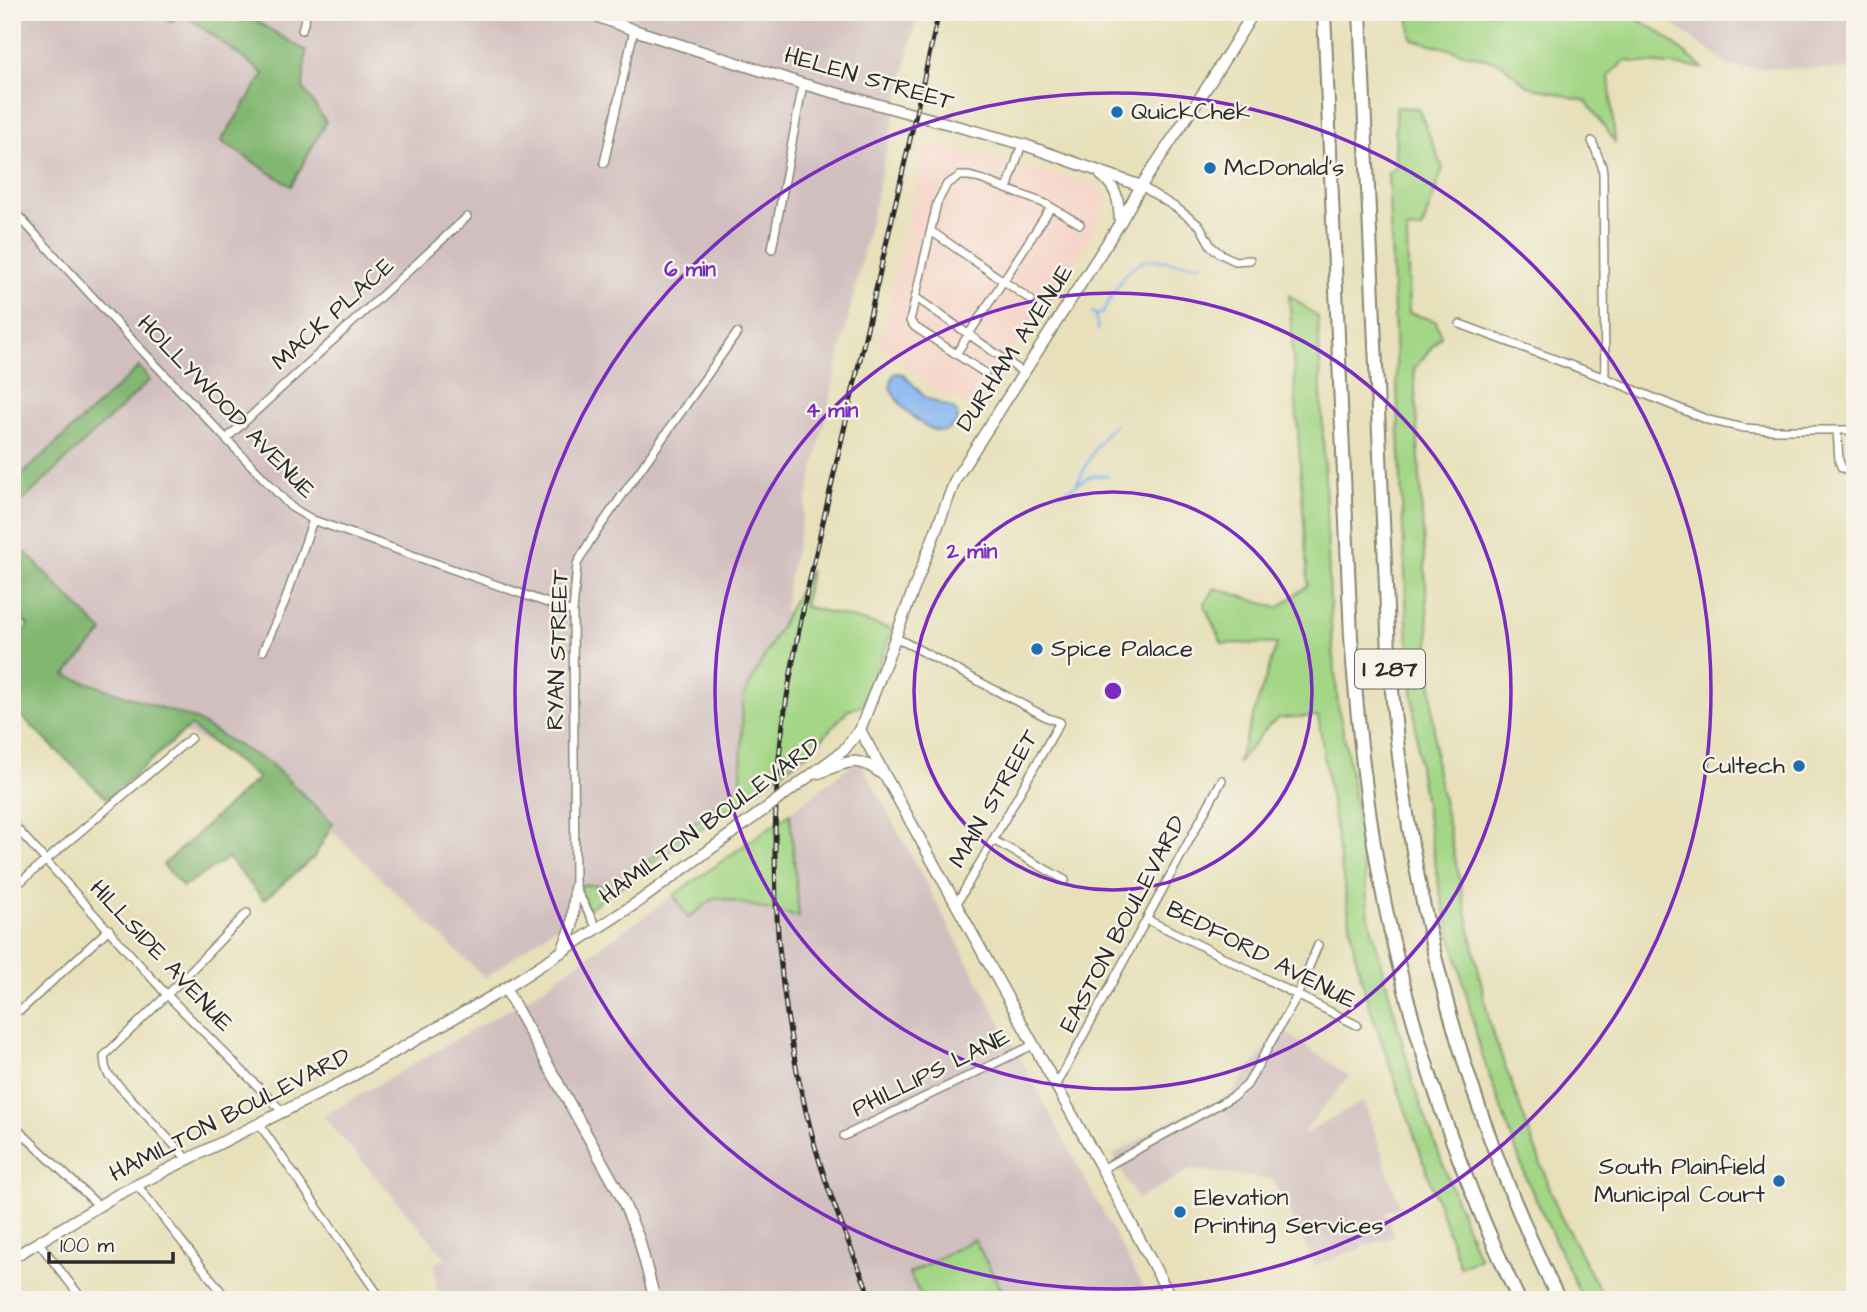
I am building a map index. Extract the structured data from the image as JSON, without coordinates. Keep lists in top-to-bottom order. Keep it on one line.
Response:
{"streets":{"highway":["I 287"],"main road":["HELEN STREET","DURHAM AVENUE","HAMILTON BOULEVARD"],"street":["MACK PLACE","HOLLYWOOD AVENUE","RYAN STREET","MAIN STREET","EASTON BOULEVARD","BEDFORD AVENUE","HILLSIDE AVENUE","PHILLIPS LANE"]},"crossings":[["HELEN STREET","DURHAM AVENUE"],["MACK PLACE","HOLLYWOOD AVENUE"],["DURHAM AVENUE","MAIN STREET"],["DURHAM AVENUE","HAMILTON BOULEVARD"],["HOLLYWOOD AVENUE","RYAN STREET"],["RYAN STREET","HAMILTON BOULEVARD"],["HAMILTON BOULEVARD","HILLSIDE AVENUE"],["EASTON BOULEVARD","BEDFORD AVENUE"]],"places":["QuickChek","McDonald's","Spice Palace","Cultech","South Plainfield Municipal Court","Elevation Printing Services"],"scale_bar":"100 m","rings":["6 min","4 min","2 min"]}
